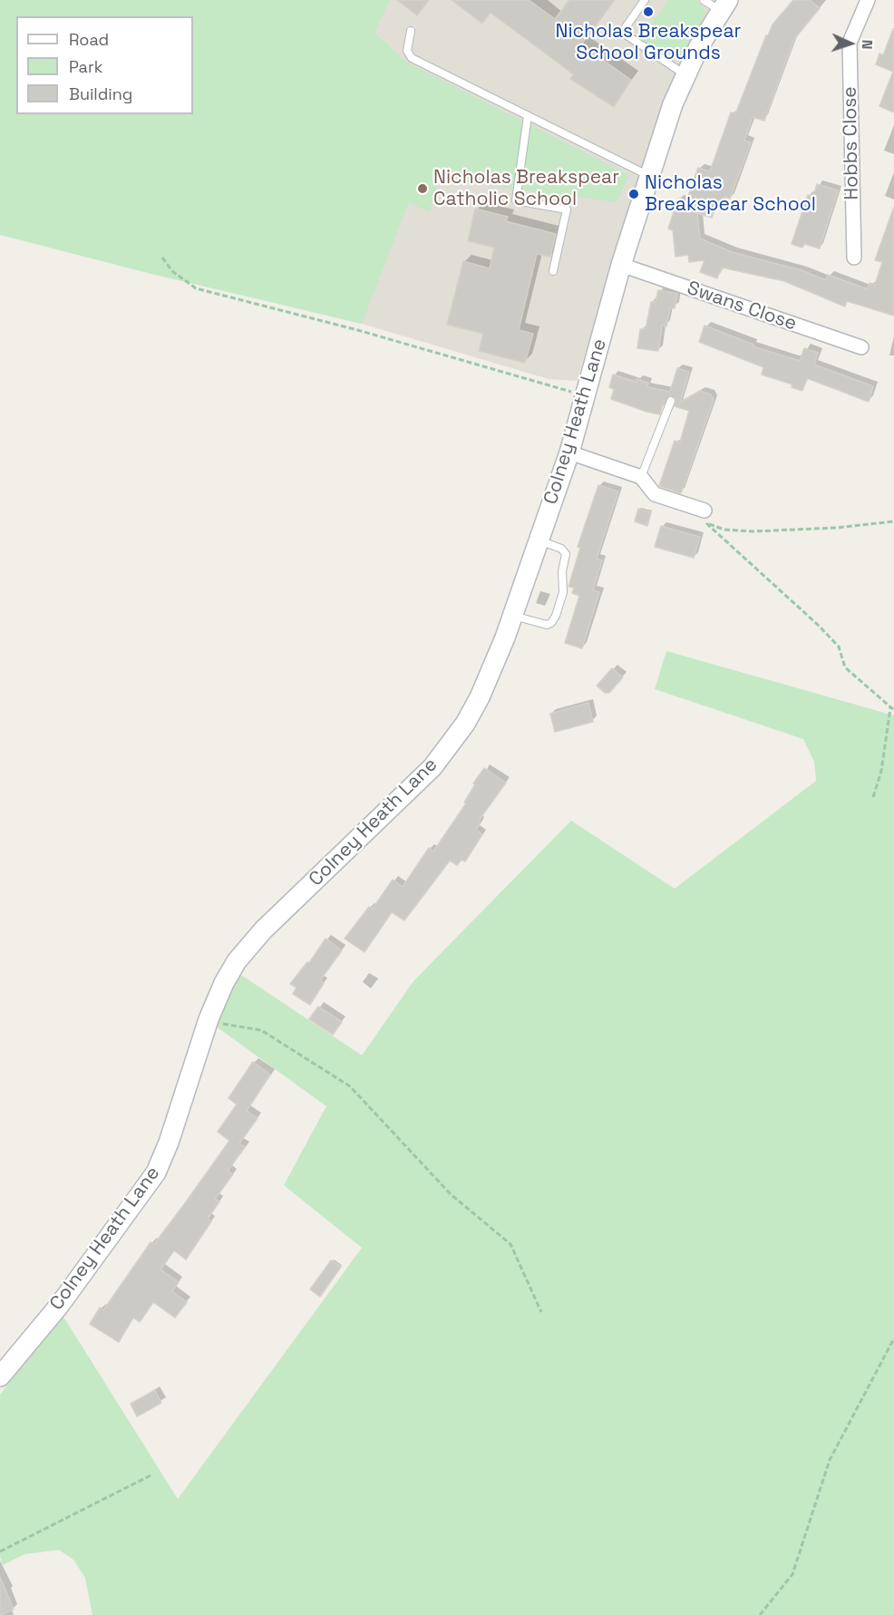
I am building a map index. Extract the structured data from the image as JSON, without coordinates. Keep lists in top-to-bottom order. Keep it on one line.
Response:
{"streets":{"street":["Hobbs Close","Swans Close","Colney Heath Lane"]},"crossings":[["Swans Close","Colney Heath Lane"]],"places":["Nicholas Breakspear School Grounds","Nicholas Breakspear Catholic School","Nicholas Breakspear School"],"legend":["Road","Park","Building"],"north":"right"}
